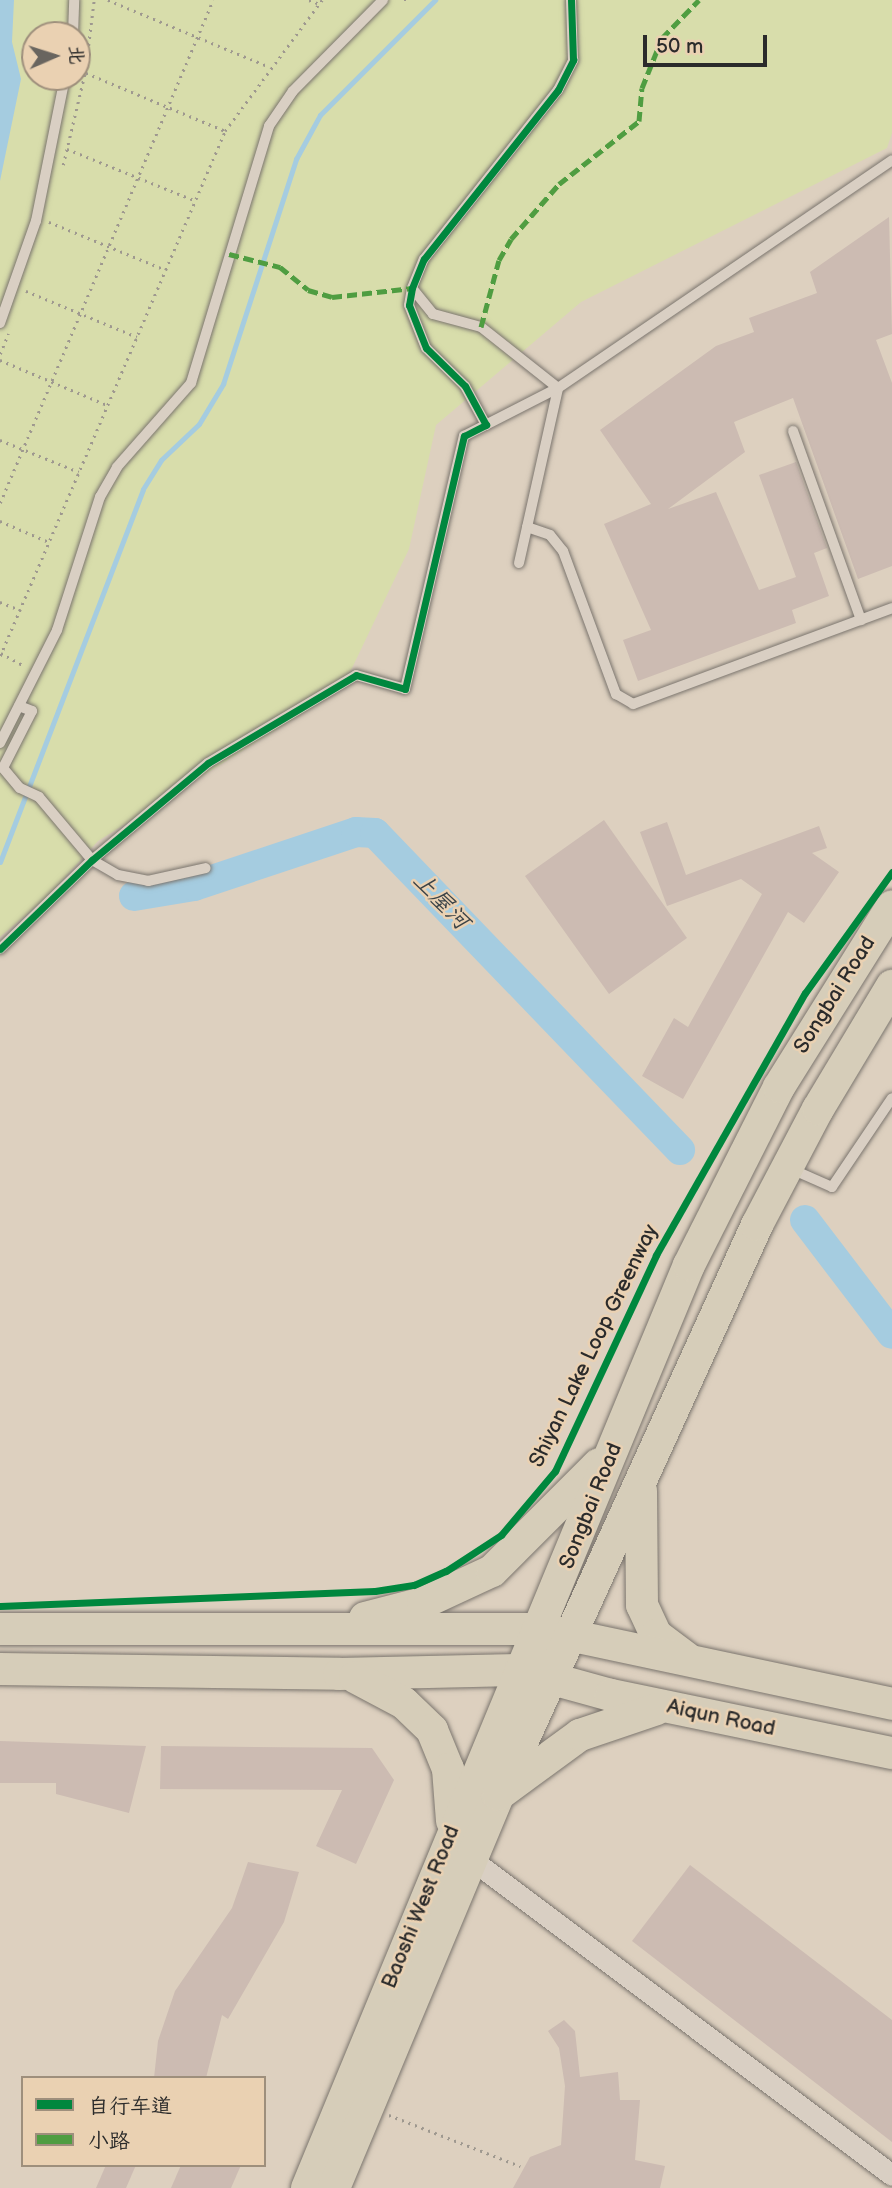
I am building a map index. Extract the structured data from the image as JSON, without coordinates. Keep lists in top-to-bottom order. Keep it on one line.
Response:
{"streets":{"main road":["Songbai Road","Aiqun Road","Baoshi West Road"],"cycle path":["Shiyan Lake Loop Greenway"]},"crossings":[["Songbai Road","Aiqun Road"],["Songbai Road","Baoshi West Road"],["Aiqun Road","Baoshi West Road"]],"water":["上屋河"],"legend":["自行车道","小路"],"scale_bar":"50 m","north":"right"}
